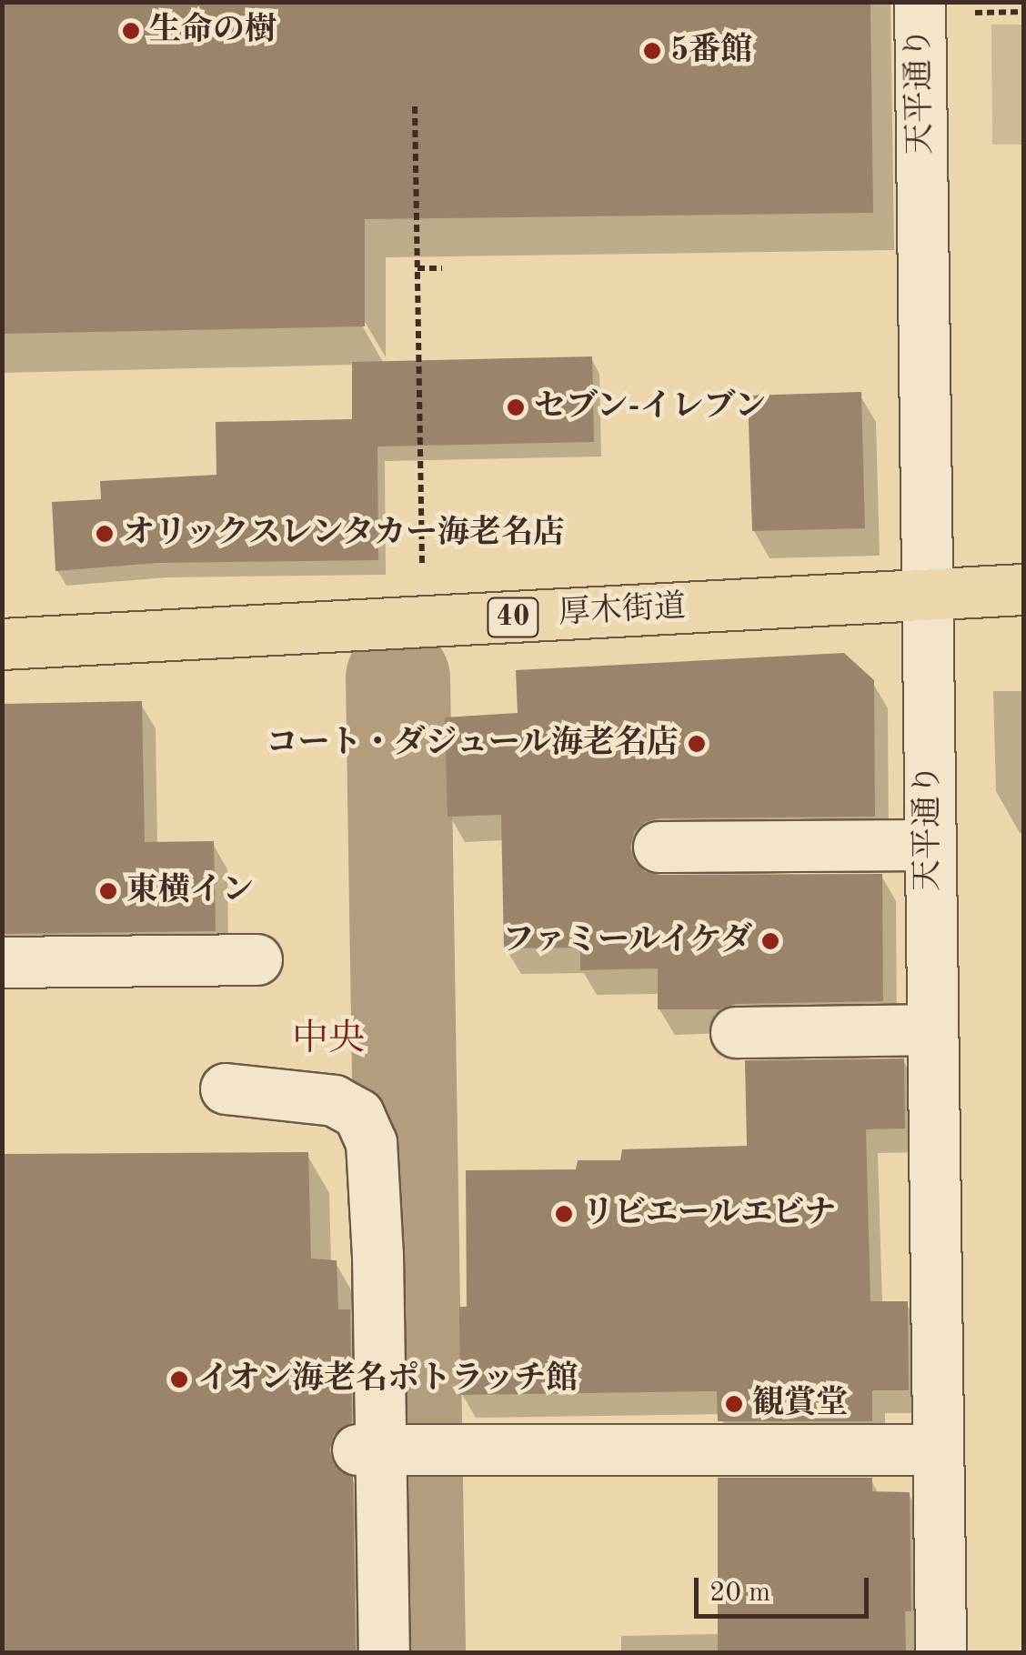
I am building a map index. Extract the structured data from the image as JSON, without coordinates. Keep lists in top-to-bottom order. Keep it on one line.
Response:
{"streets":{"main road":["厚木街道","40"],"street":["天平通り"]},"crossings":[["天平通り","厚木街道"]],"districts":["中央"],"places":["生命の樹","5番館","セブン-イレブン","オリックスレンタカー海老名店","コート・ダジュール海老名店","東横イン","ファミールイケダ","リビエールエビナ","イオン海老名ポトラッチ館","観賞堂"],"scale_bar":"20 m"}
